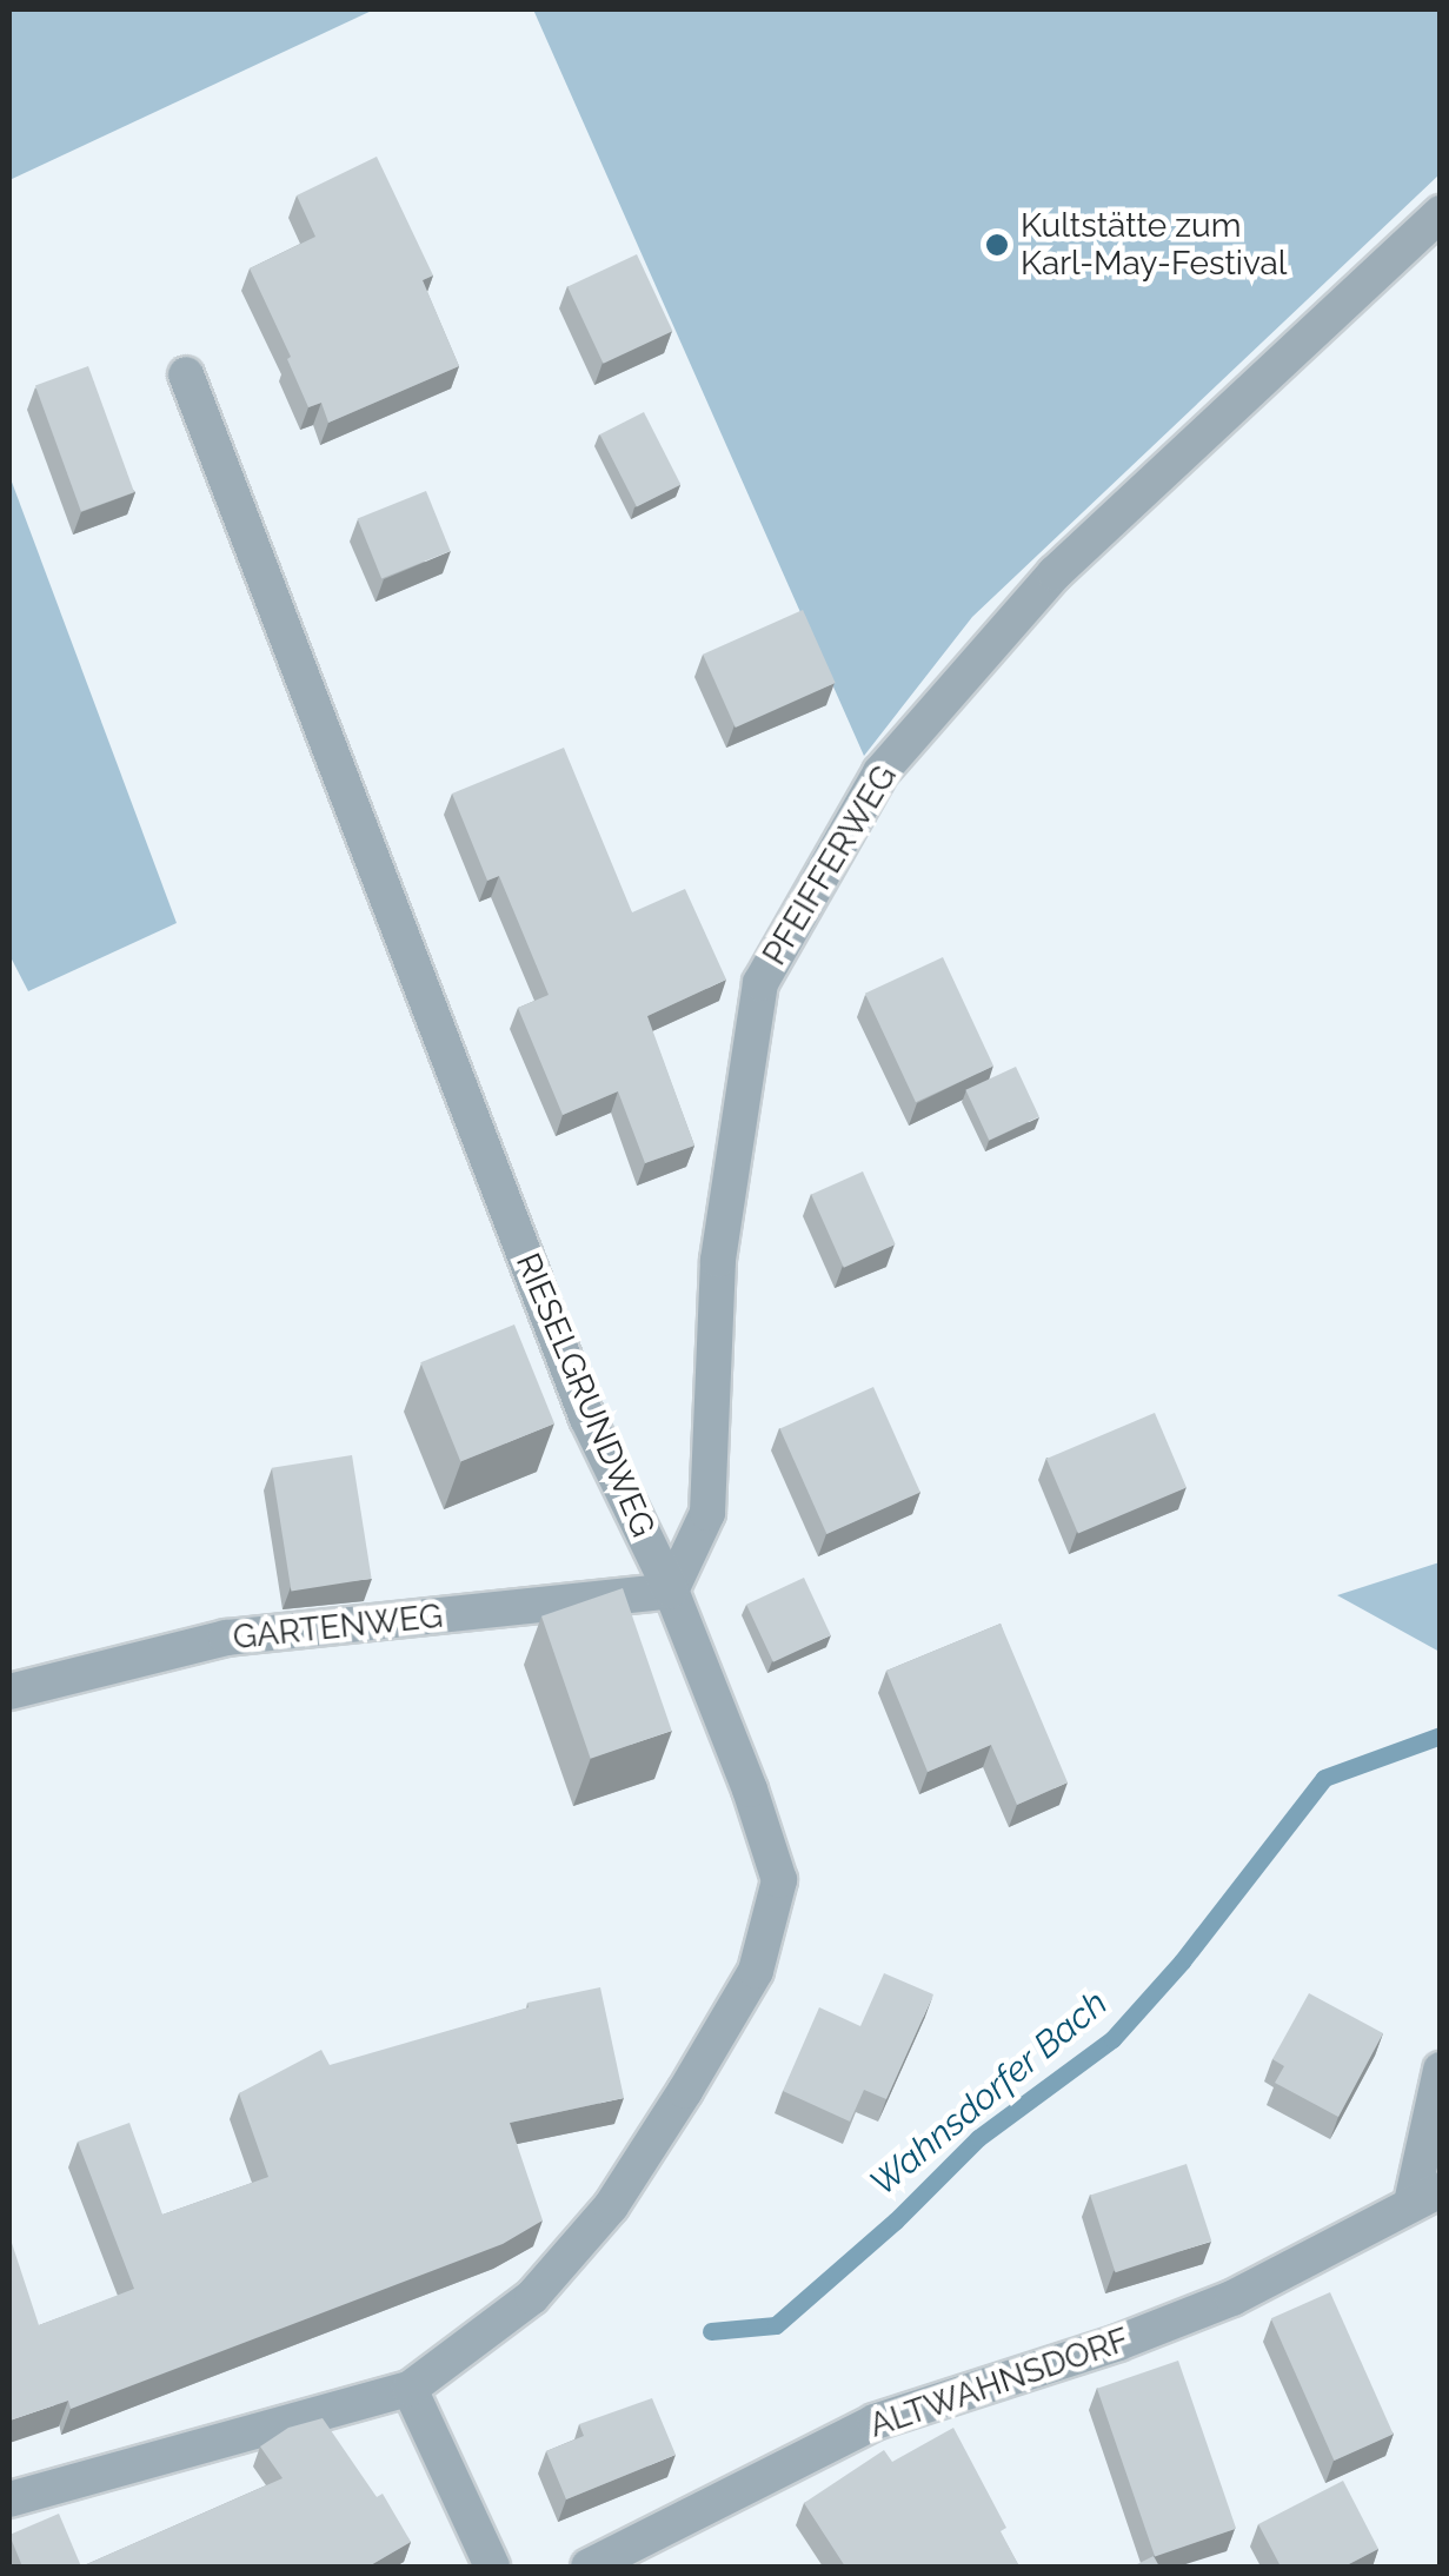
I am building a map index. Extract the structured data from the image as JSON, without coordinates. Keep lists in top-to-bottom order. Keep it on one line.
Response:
{"streets":{"street":["PFEIFFERWEG","RIESELGRUNDWEG","GARTENWEG","ALTWAHNSDORF"]},"crossings":[["PFEIFFERWEG","RIESELGRUNDWEG"],["PFEIFFERWEG","GARTENWEG"],["RIESELGRUNDWEG","GARTENWEG"]],"water":["Wahnsdorfer Bach"],"places":["Kultstätte zum Karl-May-Festival"]}
